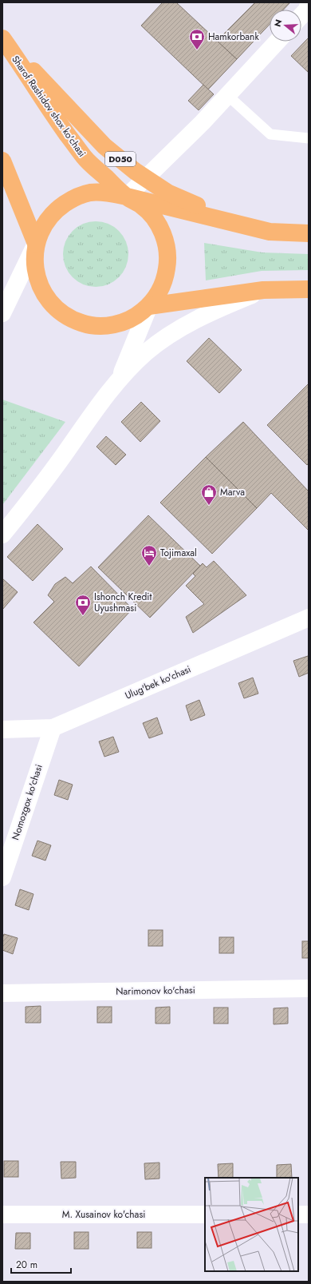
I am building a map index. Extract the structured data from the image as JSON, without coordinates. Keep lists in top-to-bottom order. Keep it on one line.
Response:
{"streets":{"main road":["Sharof Rashidov shox ko'chasi","D050"],"street":["Ulug'bek ko'chasi","Nomozgox ko'chasi","Narimonov ko'chasi","M. Xusainov ko'chasi"]},"crossings":[["Sharof Rashidov shox ko'chasi","D050"],["Ulug'bek ko'chasi","Nomozgox ko'chasi"]],"places":{"bank":["Hamkorbank","Ishonch Kredit Uyushmasi"],"shop":["Marva"],"hotel":["Tojimaxal"]},"scale_bar":"20 m","north":"left"}
